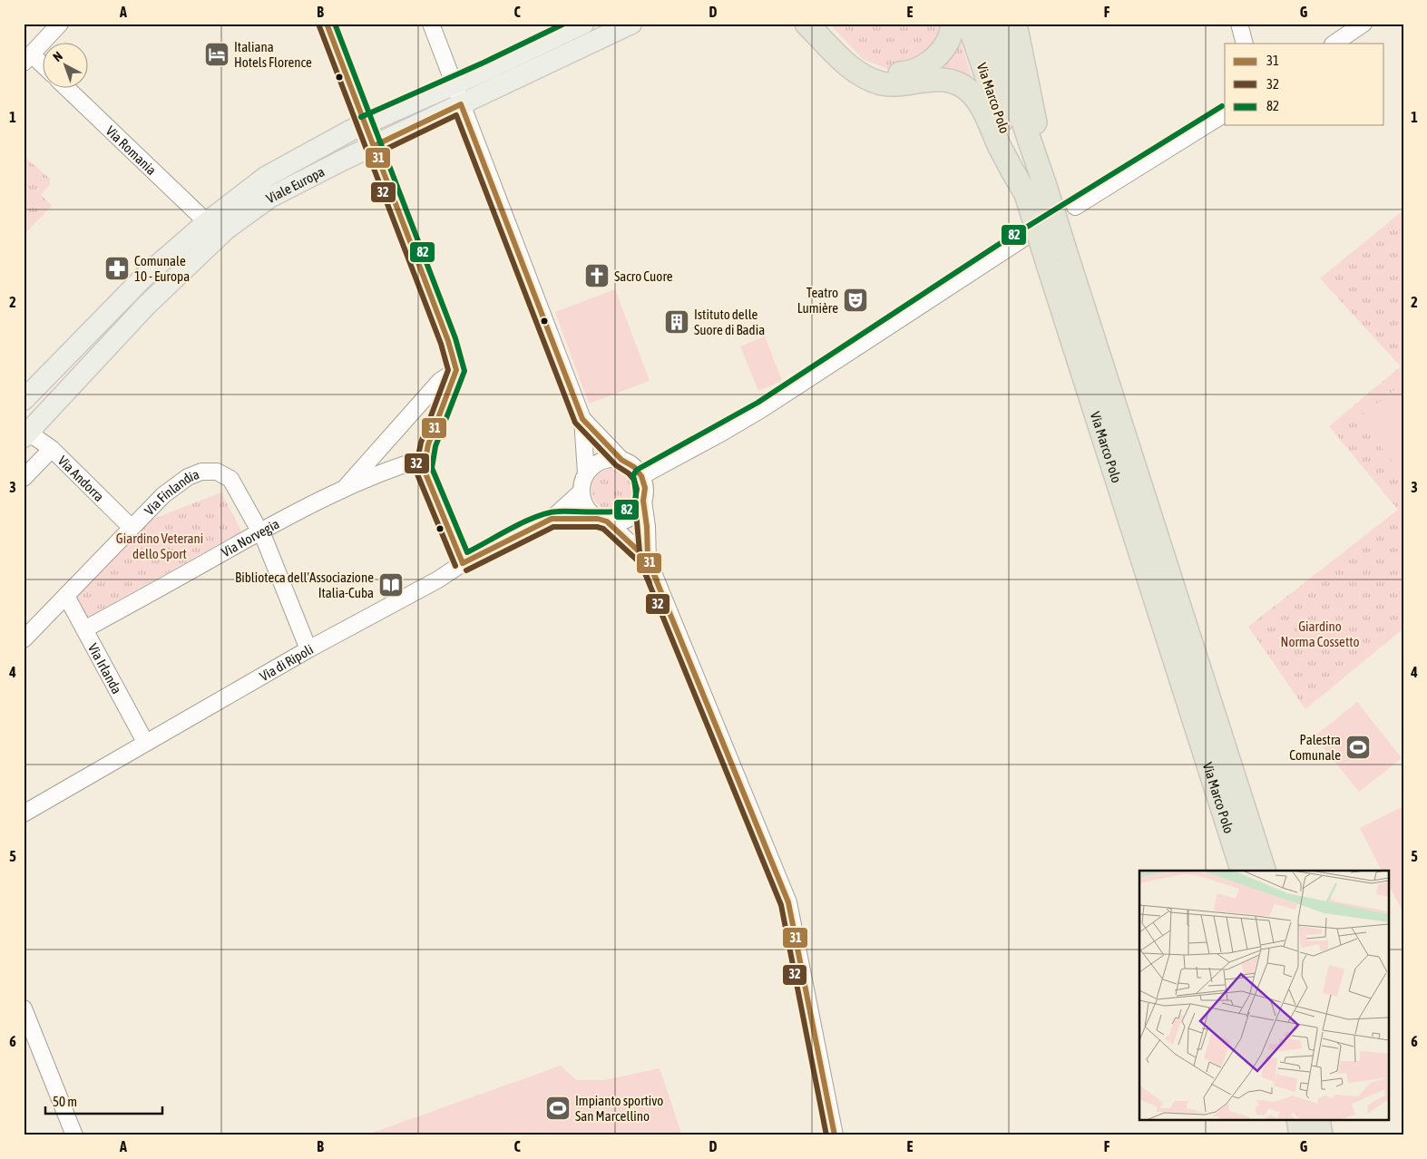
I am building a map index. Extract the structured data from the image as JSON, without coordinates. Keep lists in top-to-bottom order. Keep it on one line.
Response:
{"streets":{"highway":["Via Marco Polo"],"main road":["Viale Europa"],"street":["Via Romania","Via Andorra","Via Finlandia","Via Norvegia","Via di Ripoli","Via Irlanda"]},"crossings":[["Via Romania","Viale Europa"],["Viale Europa","Via Andorra"],["Via Andorra","Via Finlandia"],["Via Finlandia","Via Norvegia"],["Via Finlandia","Via di Ripoli"],["Via Finlandia","Via Irlanda"],["Via Norvegia","Via Irlanda"],["Via di Ripoli","Via Irlanda"]],"parks":["Giardino Veterani dello Sport","Giardino Norma Cossetto"],"places":{"hotel":["Italiana Hotels Florence"],"pharmacy":["Comunale 10 - Europa"],"church":["Sacro Cuore"],"theatre":["Teatro Lumière"],"building":["Istituto delle Suore di Badia"],"library":["Biblioteca dell'Associazione Italia-Cuba"],"sports":["Palestra Comunale","Impianto sportivo San Marcellino"]},"lines":["transit line 31","transit line 82","transit line 32"],"legend":["31","32","82"],"scale_bar":"50 m","north":"top left","grid":{"columns":["A","B","C","D","E","F","G"],"rows":["1","2","3","4","5","6"]}}
